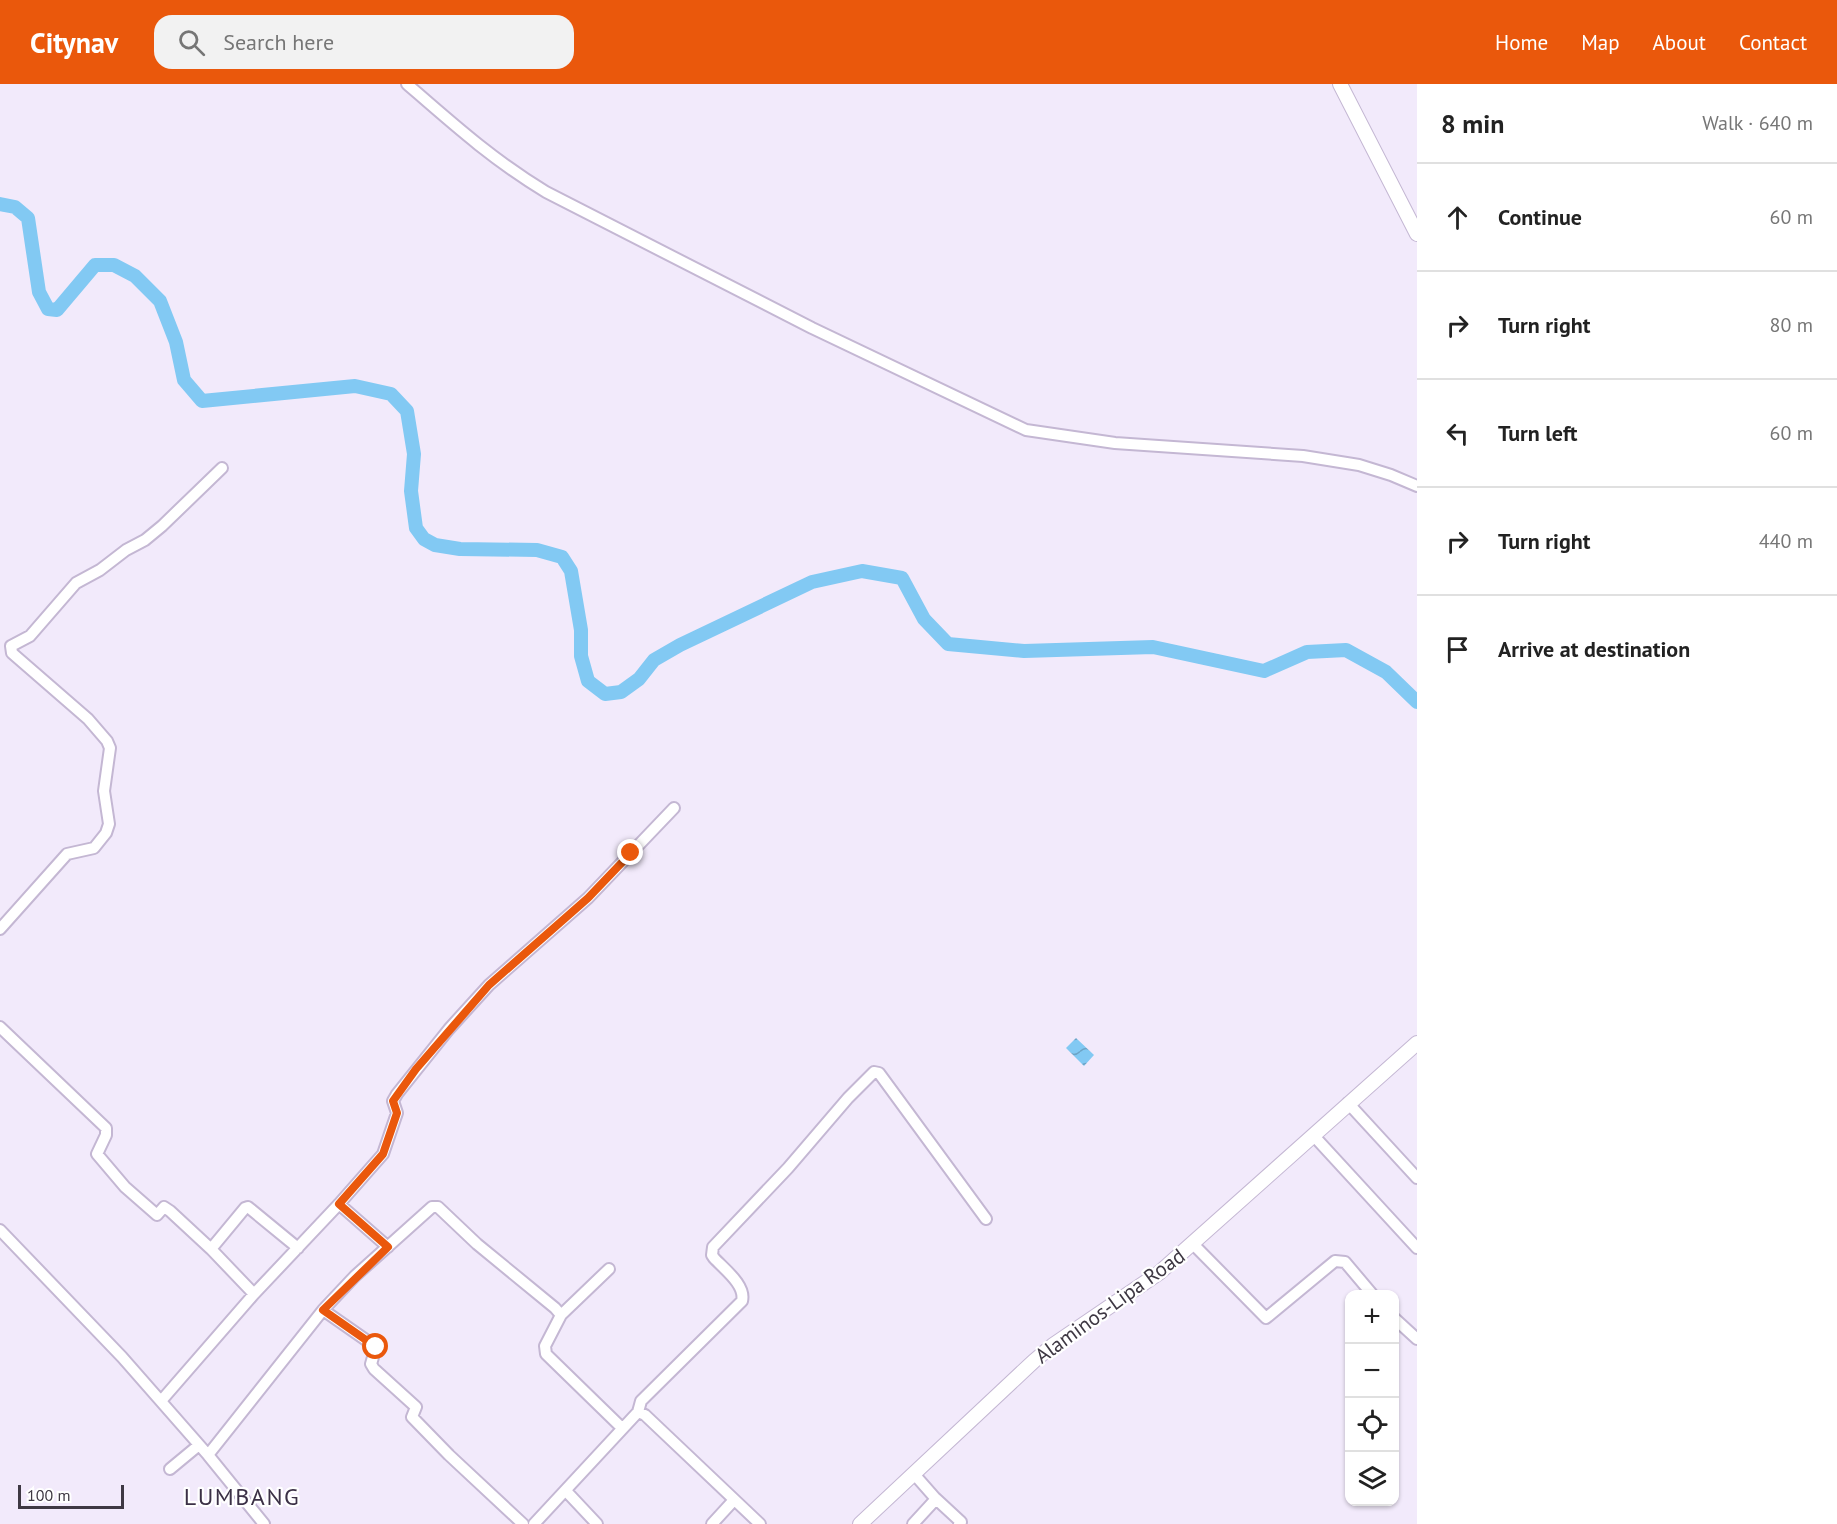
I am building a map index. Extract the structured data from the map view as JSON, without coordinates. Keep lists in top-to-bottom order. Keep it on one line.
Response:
{"streets":{"main road":["Alaminos-Lipa Road"]},"districts":["LUMBANG"],"scale_bar":"100 m","page":{"header":"Citynav","search":"Search here","nav":["Home","Map","About","Contact"],"heading":["8 min","Walk · 640 m"],"list":[["Continue","60 m"],["Turn right","80 m"],["Turn left","60 m"],["Turn right","440 m"],"Arrive at destination"],"map_buttons":["+","−"],"scale":"100 m"}}
